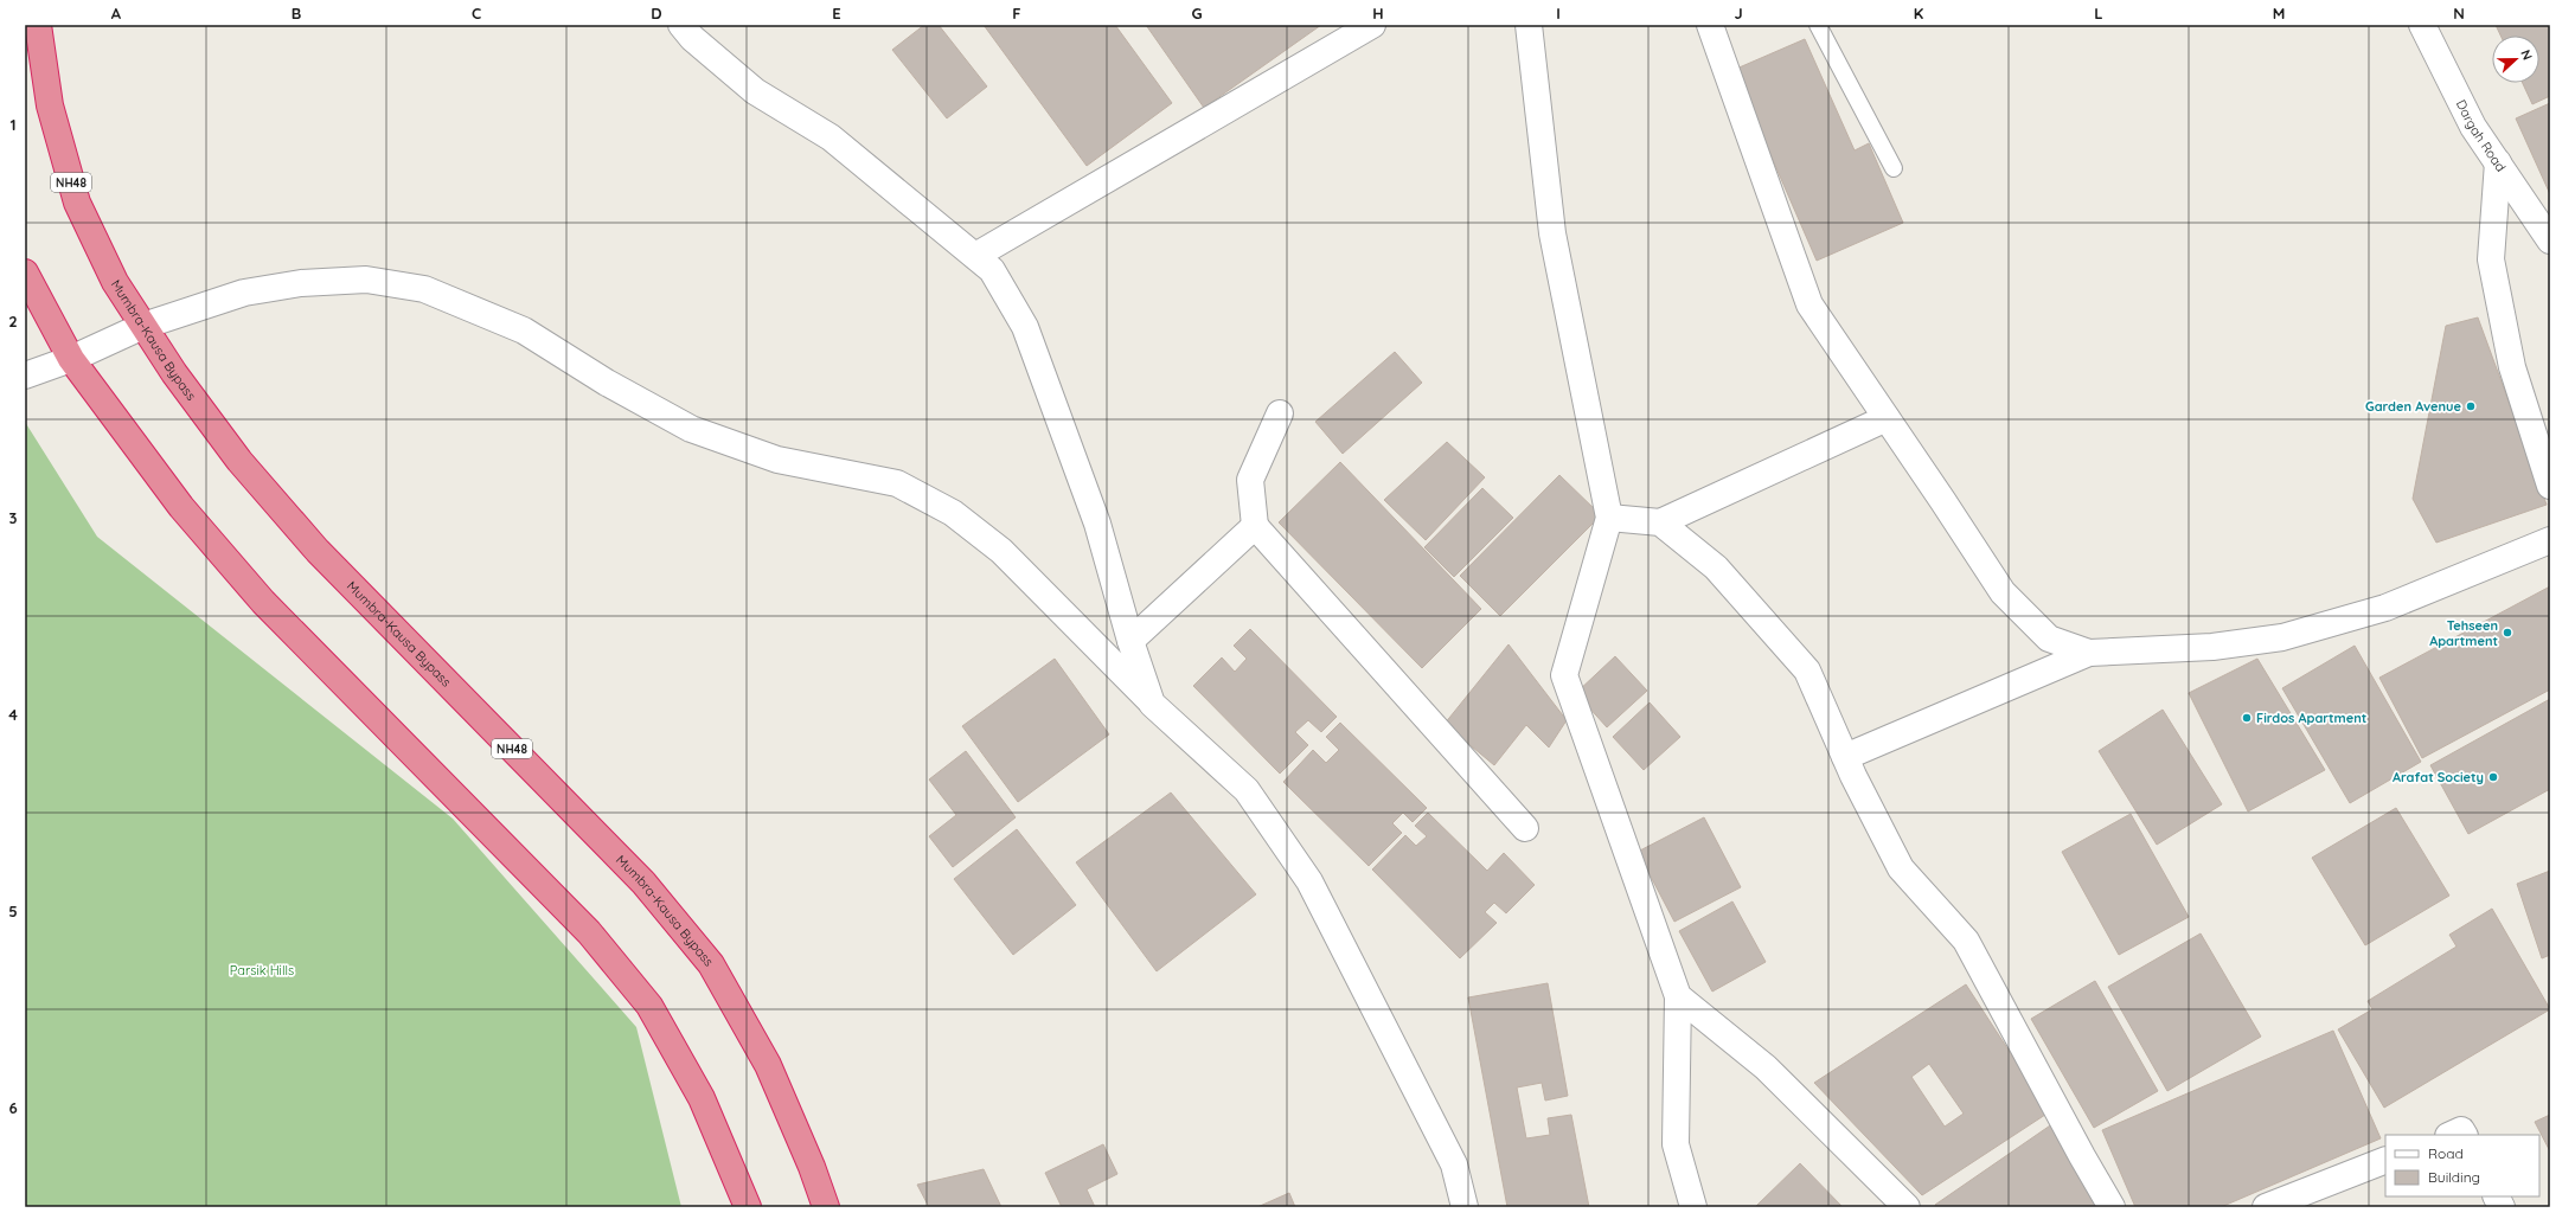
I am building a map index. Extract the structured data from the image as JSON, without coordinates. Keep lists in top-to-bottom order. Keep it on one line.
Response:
{"streets":{"highway":["NH48","Mumbra-Kausa Bypass"],"street":["Dargah Road"]},"parks":["Parsik Hills"],"places":["Garden Avenue","Tehseen Apartment","Firdos Apartment","Arafat Society"],"legend":["Road","Building"],"north":"right","grid":{"columns":["A","B","C","D","E","F","G","H","I","J","K","L","M","N"],"rows":["1","2","3","4","5","6"]}}
